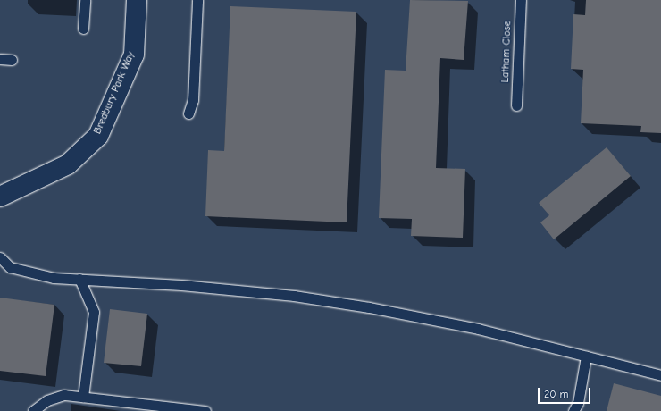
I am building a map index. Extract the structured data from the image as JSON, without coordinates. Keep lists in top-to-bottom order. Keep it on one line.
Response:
{"streets":{"street":["Bredbury Park Way"],"lane":["Latham Close"]},"scale_bar":"20 m"}
